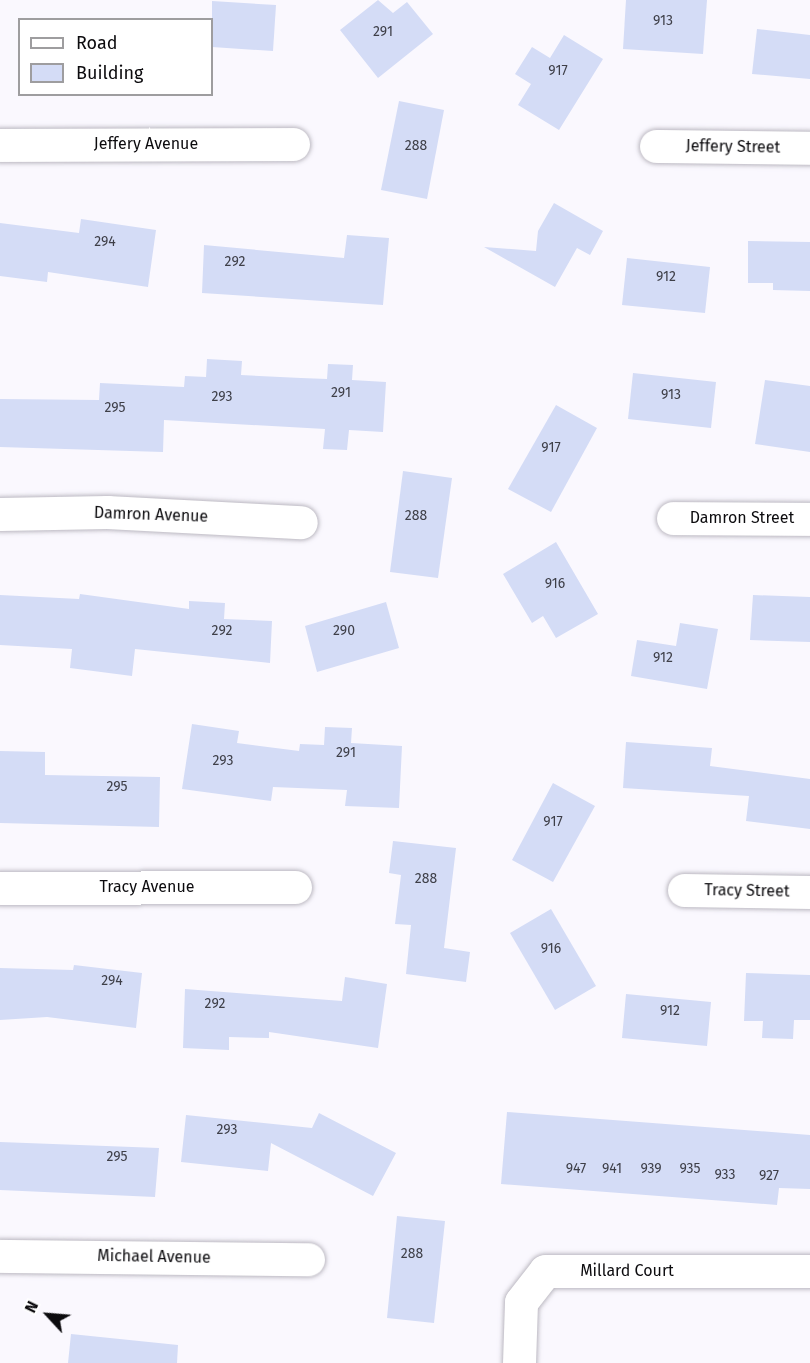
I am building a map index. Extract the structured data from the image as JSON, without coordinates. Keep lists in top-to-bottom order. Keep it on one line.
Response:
{"streets":{"street":["Jeffery Avenue","Jeffery Street","Damron Avenue","Damron Street","Tracy Avenue","Tracy Street","Michael Avenue","Millard Court"]},"house_numbers":["913","291","917","288","294","292","912","291","913","293","295","917","288","916","292","290","912","291","293","295","917","288","916","294","292","912","293","295","947","941","939","935","933","927","288"],"legend":["Road","Building"],"north":"top left"}
